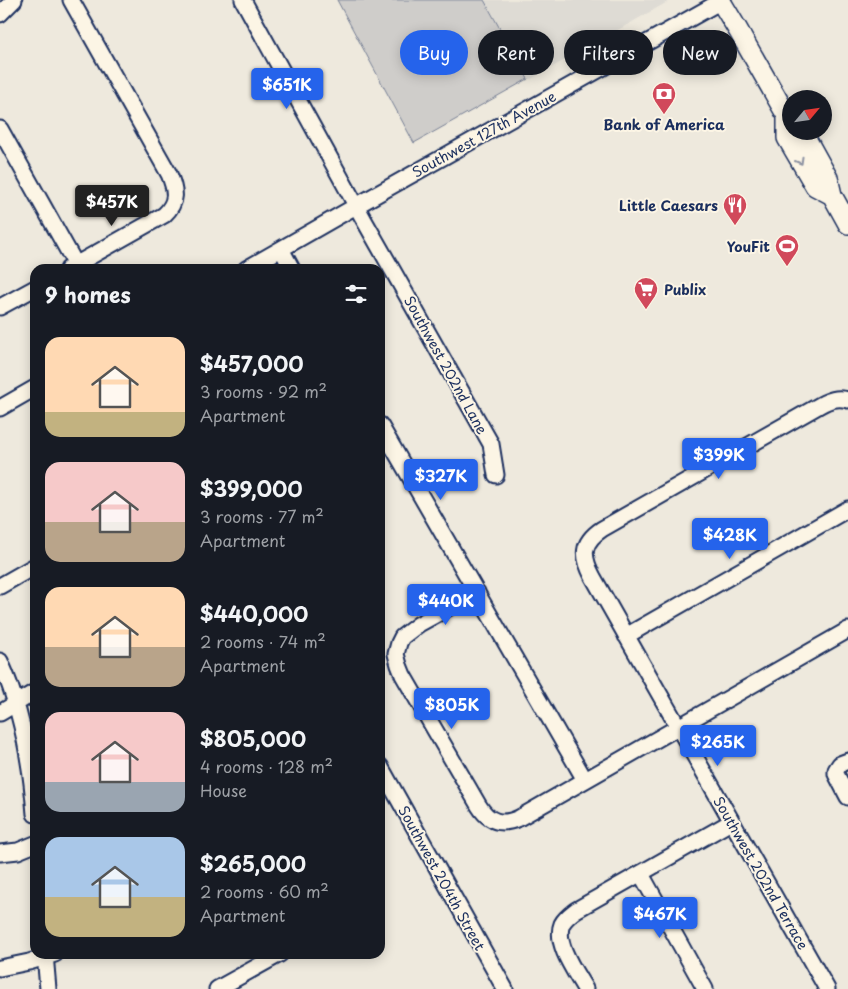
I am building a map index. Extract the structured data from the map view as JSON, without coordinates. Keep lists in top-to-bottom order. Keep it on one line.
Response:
{"streets":{"street":["Southwest 127th Avenue","Southwest 202nd Lane","Southwest 202nd Terrace","Southwest 204th Street"]},"crossings":[["Southwest 127th Avenue","Southwest 202nd Lane"]],"places":{"bank":["Bank of America"],"restaurant":["Little Caesars"],"sports":["YouFit"],"supermarket":["Publix"]},"north":"top right","page":{"chip":["Buy","Rent","Filters","New"],"price":["$651K","$457K","$399K","$327K","$428K","$440K","$805K","$265K","$467K"],"heading":"9 homes","list":[{"name":"$457,000","note":"3 rooms · 92 m² · Apartment"},{"name":"$399,000","note":"3 rooms · 77 m² · Apartment"},{"name":"$440,000","note":"2 rooms · 74 m² · Apartment"},{"name":"$805,000","note":"4 rooms · 128 m² · House"},{"name":"$265,000","note":"2 rooms · 60 m² · Apartment"}]}}
